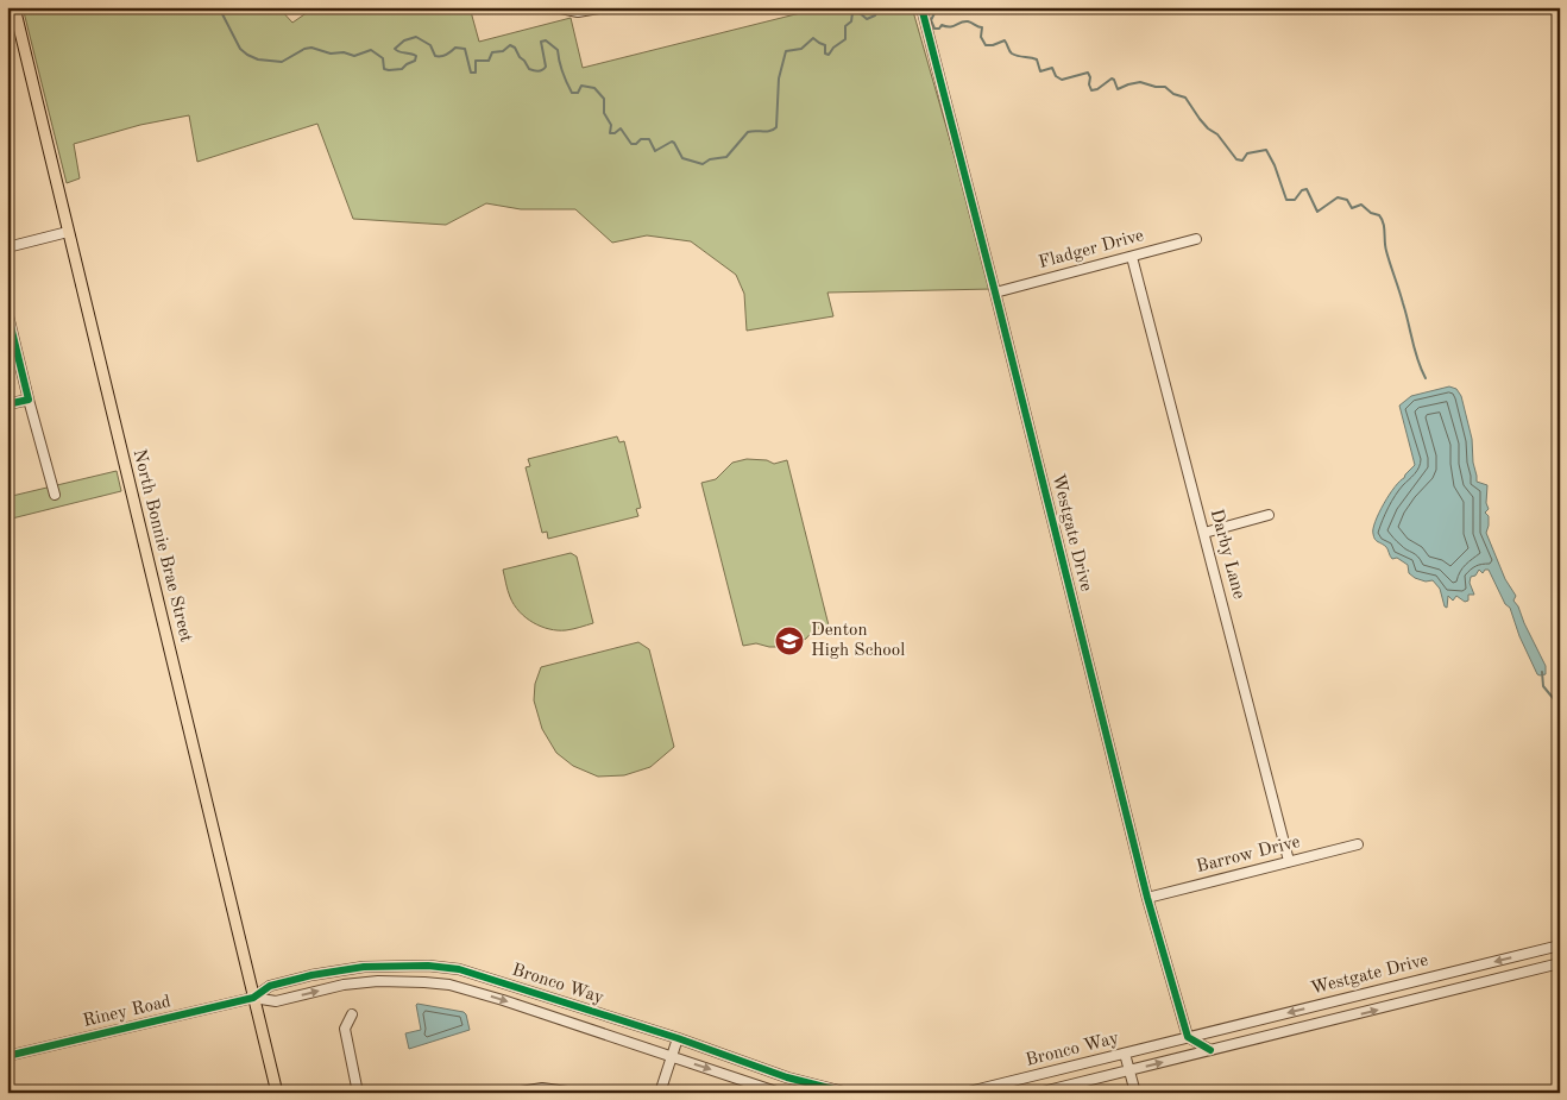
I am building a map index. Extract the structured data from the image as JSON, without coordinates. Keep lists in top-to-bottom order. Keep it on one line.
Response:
{"streets":{"main road":["North Bonnie Brae Street"],"street":["Fladger Drive","Westgate Drive","Darby Lane","Barrow Drive","Bronco Way","Riney Road"]},"crossings":[["Fladger Drive","Westgate Drive"],["Fladger Drive","Darby Lane"],["Westgate Drive","Barrow Drive"],["Westgate Drive","Bronco Way"],["North Bonnie Brae Street","Bronco Way"],["North Bonnie Brae Street","Riney Road"],["Darby Lane","Barrow Drive"],["Bronco Way","Riney Road"]],"places":{"school or university":["Denton High School"]}}
